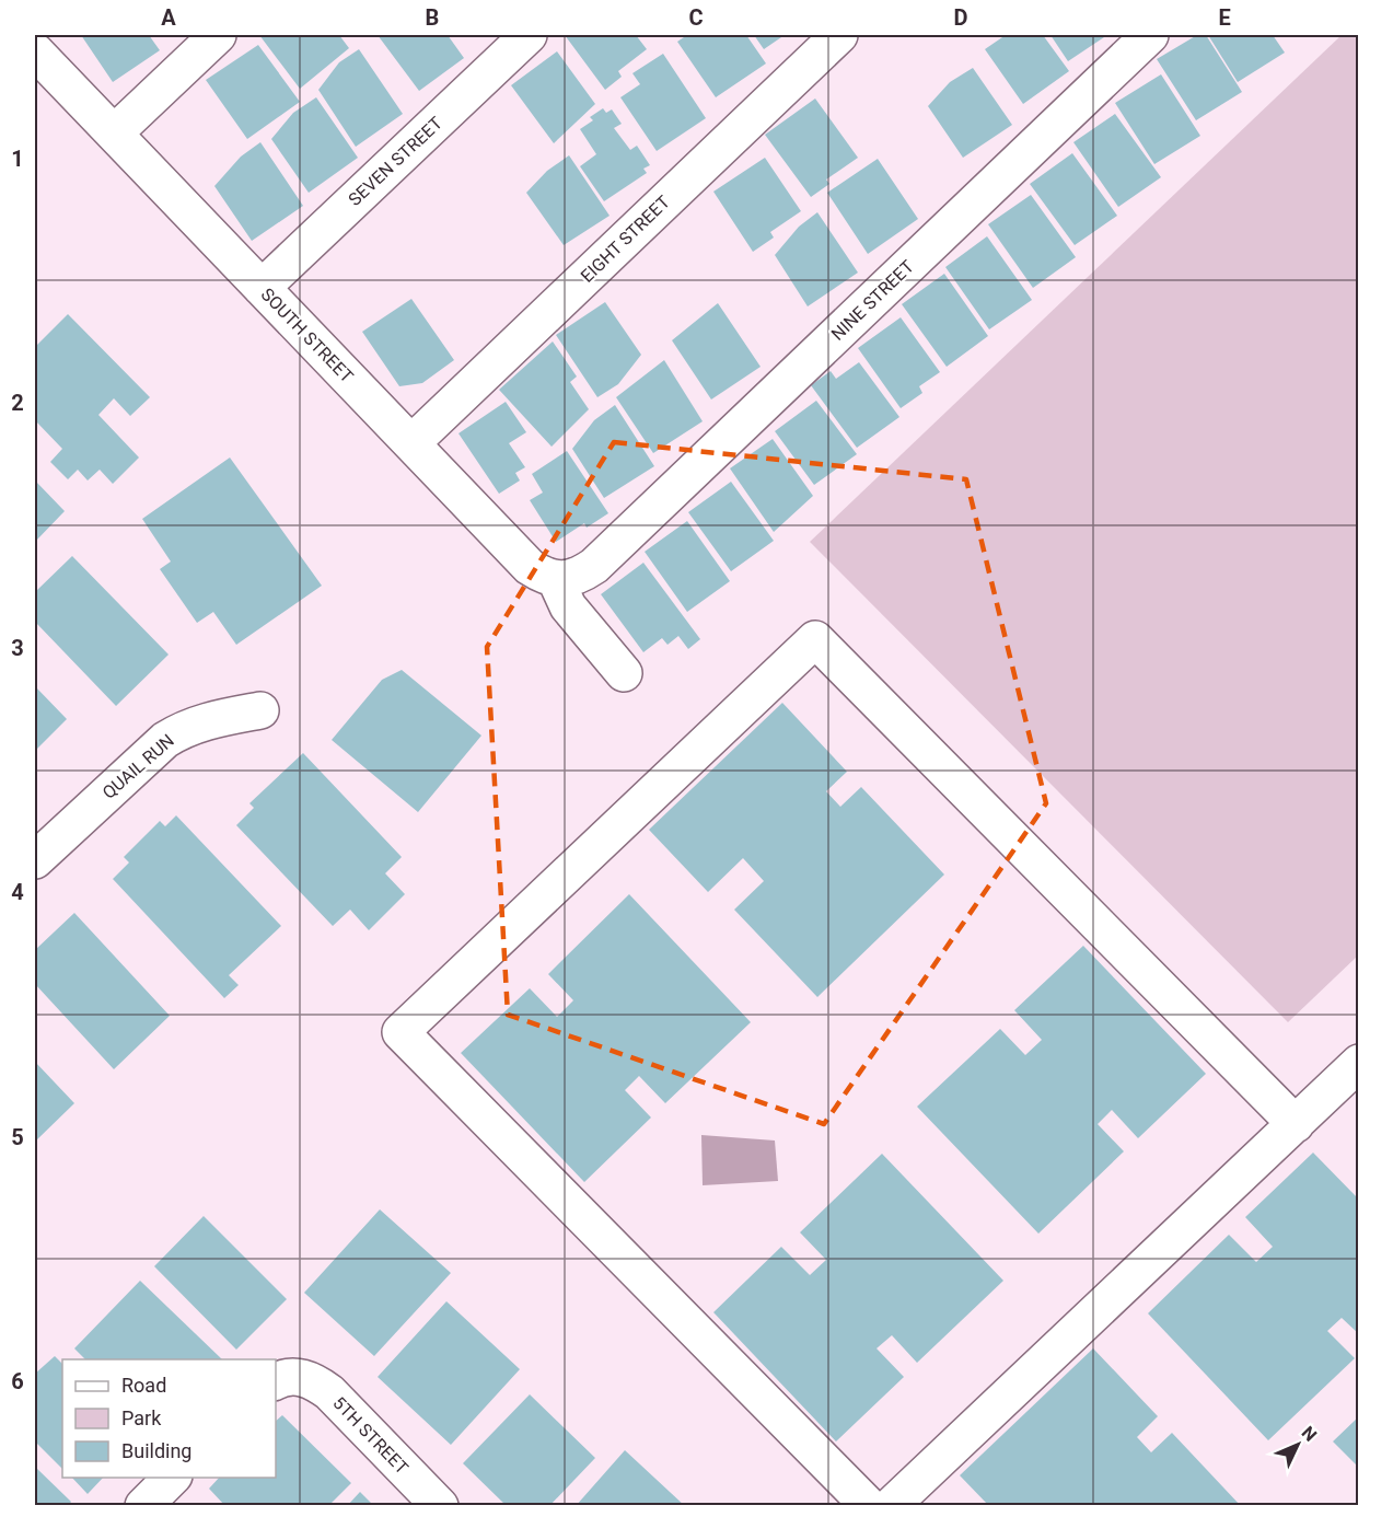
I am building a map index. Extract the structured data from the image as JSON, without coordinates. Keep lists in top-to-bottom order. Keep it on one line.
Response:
{"streets":{"lane":["SEVEN STREET","EIGHT STREET","NINE STREET","SOUTH STREET","QUAIL RUN","5TH STREET"]},"crossings":[["SEVEN STREET","SOUTH STREET"],["EIGHT STREET","SOUTH STREET"],["NINE STREET","SOUTH STREET"]],"legend":["Road","Park","Building"],"north":"top right","grid":{"columns":["A","B","C","D","E"],"rows":["1","2","3","4","5","6"]}}
